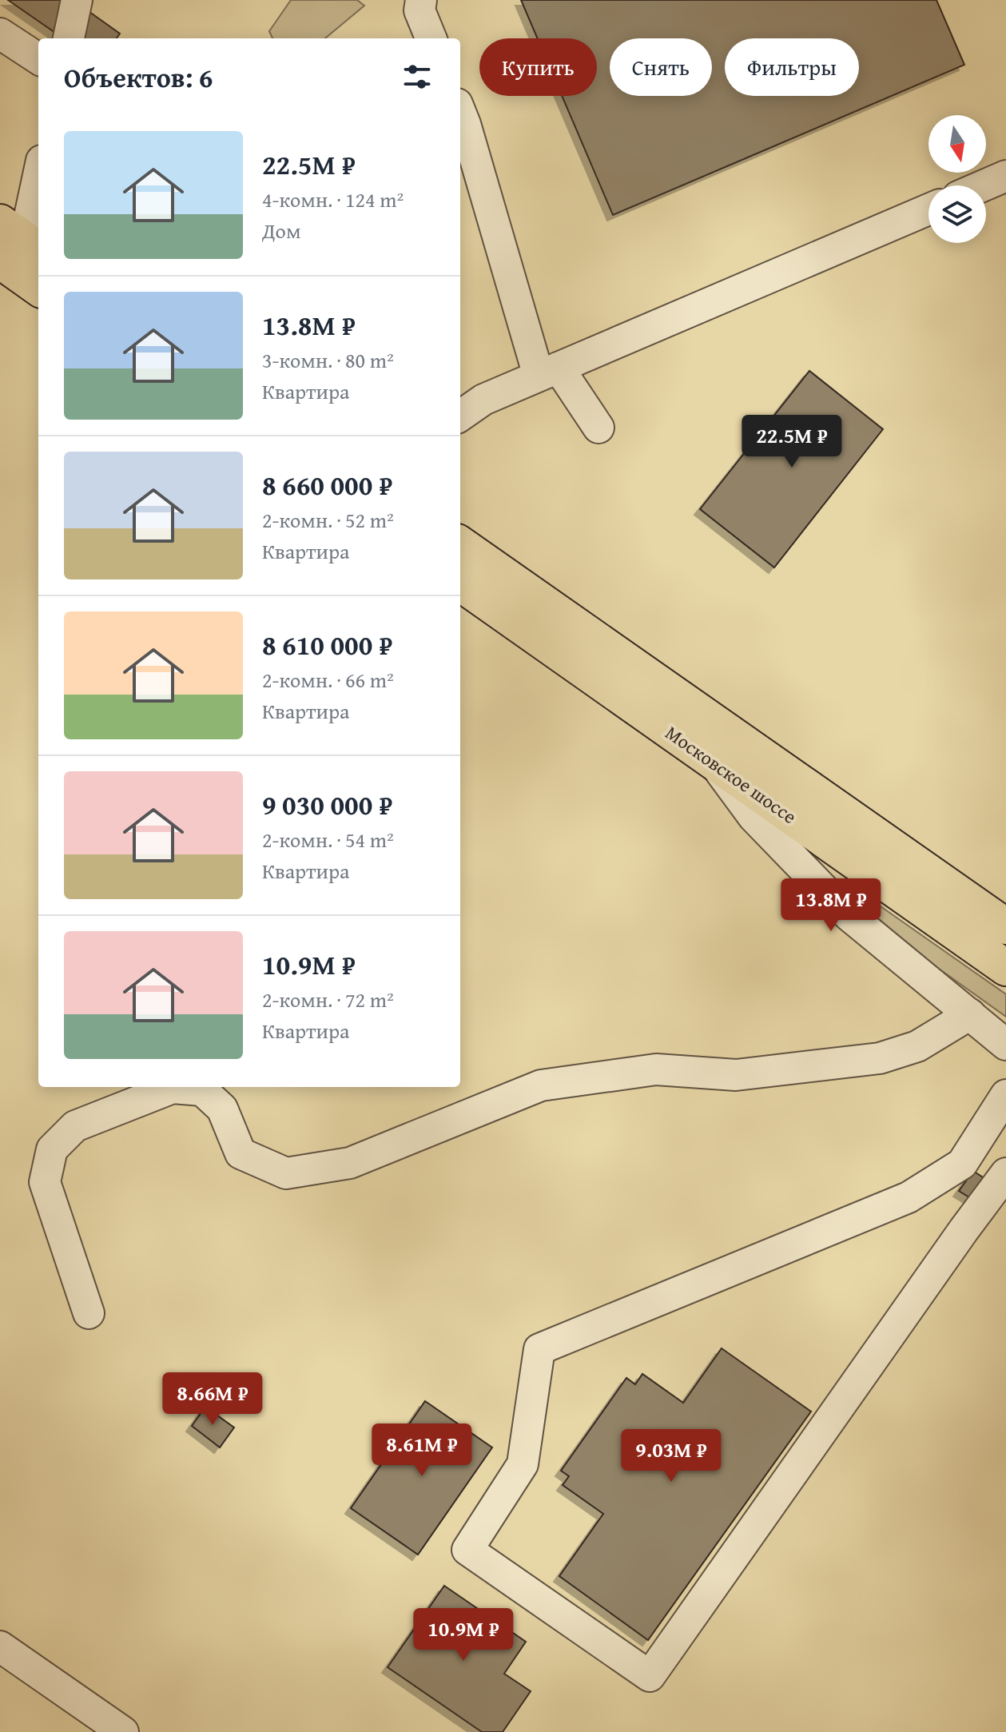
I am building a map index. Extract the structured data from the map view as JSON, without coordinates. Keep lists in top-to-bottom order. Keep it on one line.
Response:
{"streets":{"highway":["Московское шоссе"]},"north":"bottom","page":{"chip":["Купить","Снять","Фильтры"],"heading":"Объектов: 6","list":[{"name":"22.5M ₽","note":"4-комн. · 124 m² · Дом"},{"name":"13.8M ₽","note":"3-комн. · 80 m² · Квартира"},{"name":"8 660 000 ₽","note":"2-комн. · 52 m² · Квартира"},{"name":"8 610 000 ₽","note":"2-комн. · 66 m² · Квартира"},{"name":"9 030 000 ₽","note":"2-комн. · 54 m² · Квартира"},{"name":"10.9M ₽","note":"2-комн. · 72 m² · Квартира"}],"price":["22.5M ₽","13.8M ₽","8.66M ₽","8.61M ₽","9.03M ₽","10.9M ₽"]}}
